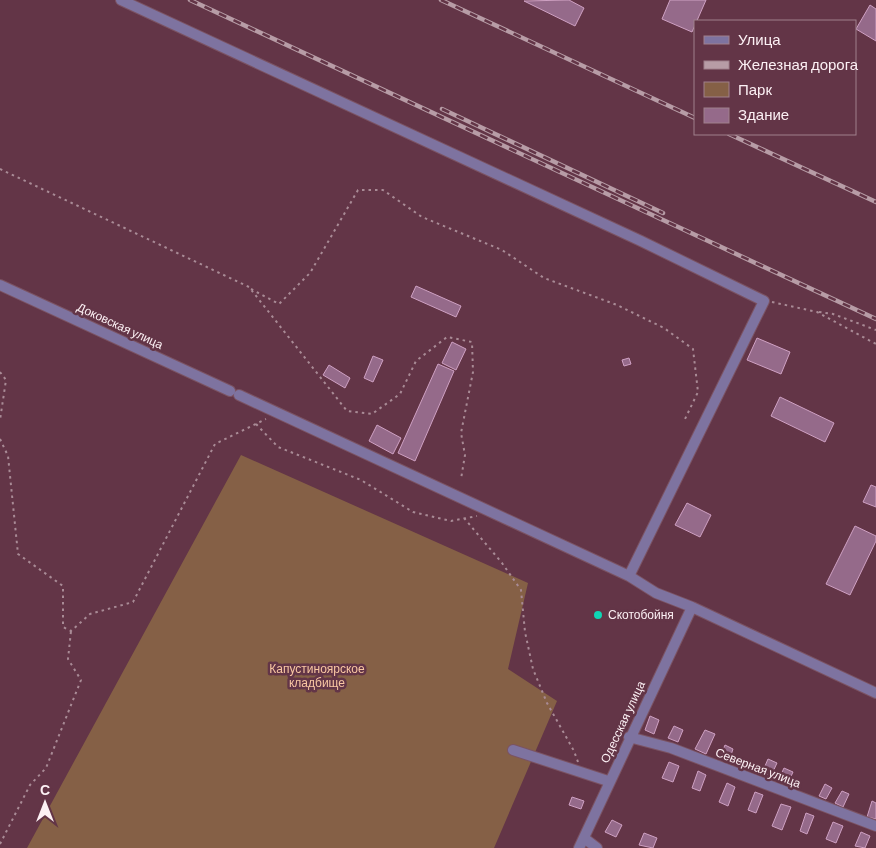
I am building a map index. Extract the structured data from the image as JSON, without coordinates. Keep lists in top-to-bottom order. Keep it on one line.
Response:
{"streets":{"street":["Доковская улица","Одесская улица","Северная улица"]},"crossings":[["Доковская улица","Одесская улица"],["Одесская улица","Северная улица"]],"parks":["Капустиноярское кладбище"],"places":["Скотобойня"],"legend":["Улица","Железная дорога","Парк","Здание"],"north":"top"}
